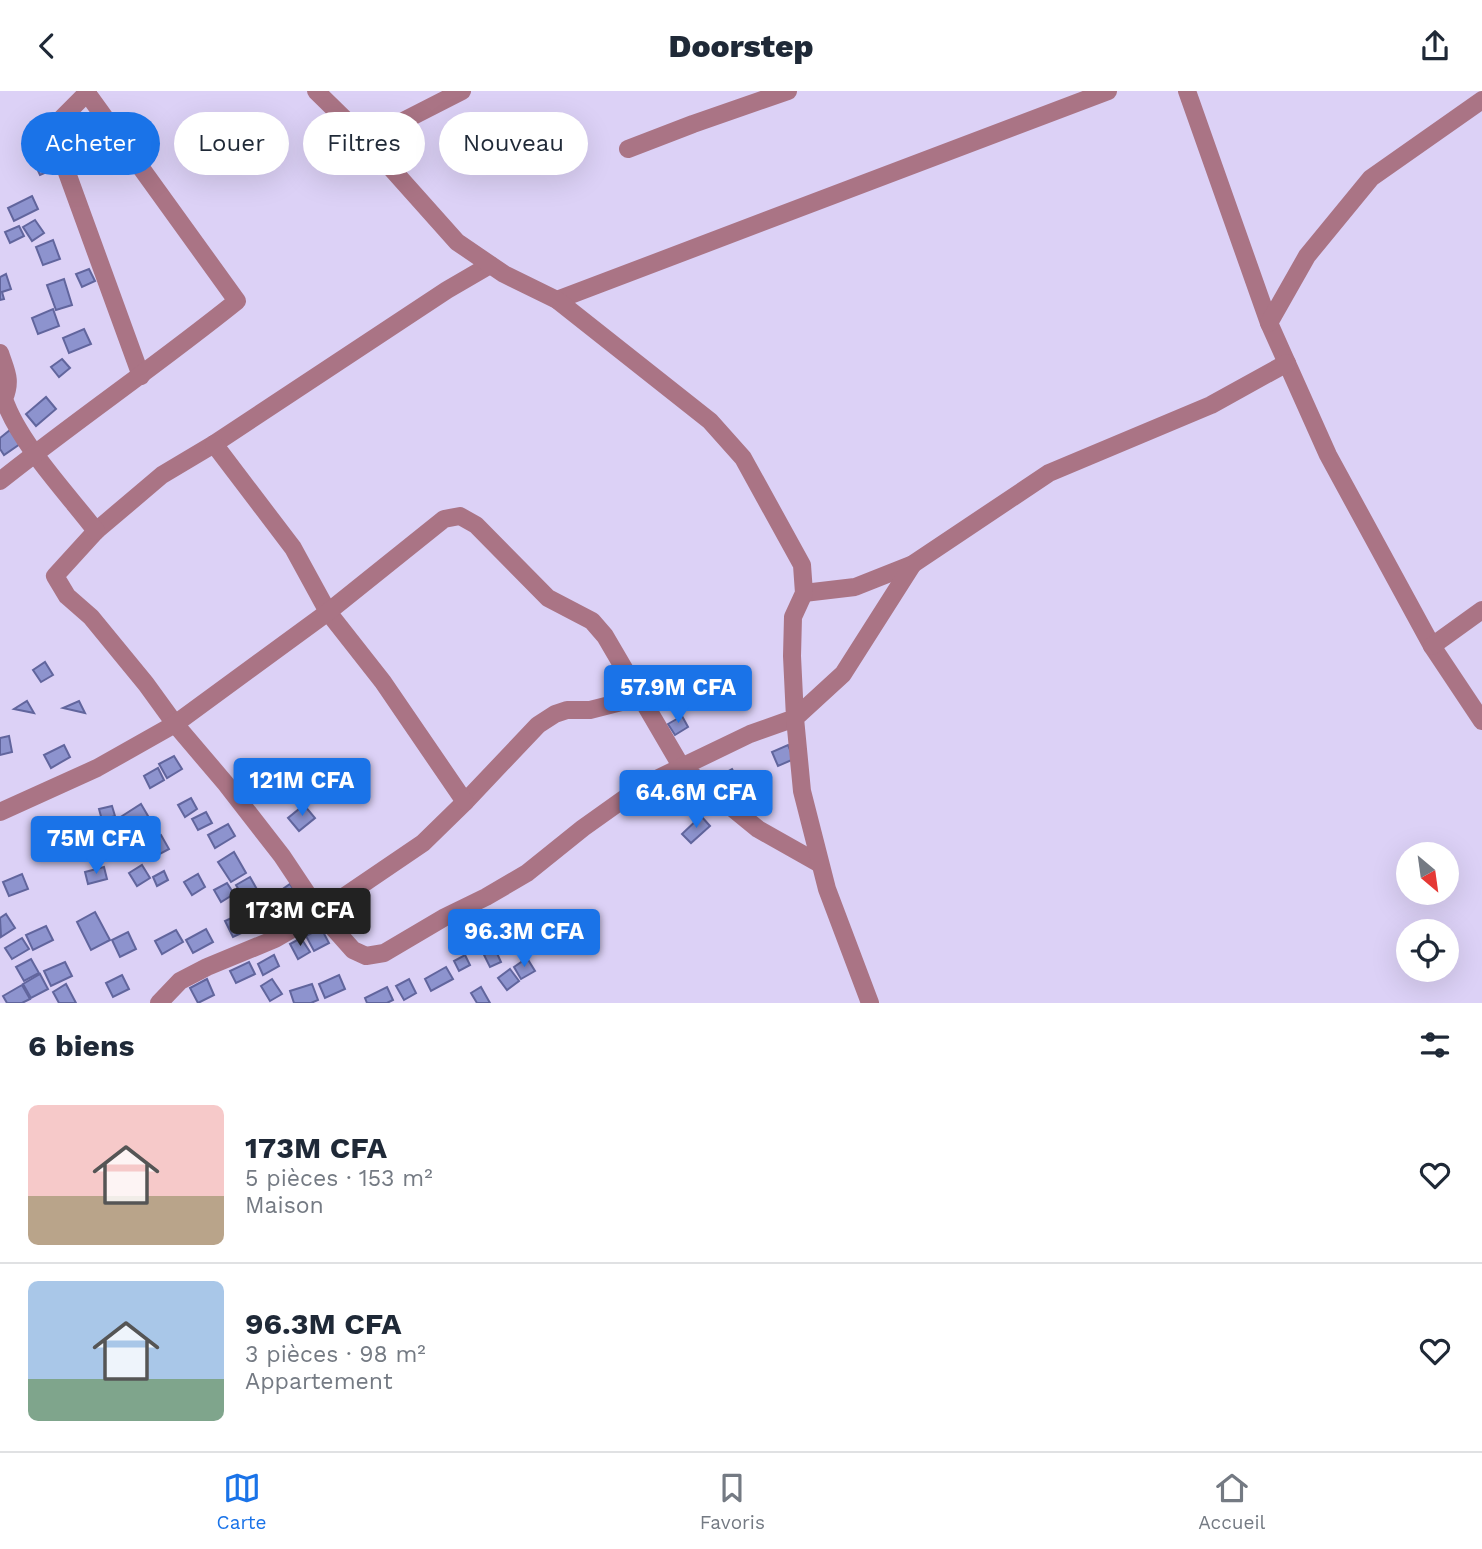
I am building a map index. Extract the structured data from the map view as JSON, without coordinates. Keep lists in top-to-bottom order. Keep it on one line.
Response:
{"north":"bottom right","page":{"header":"Doorstep","chip":["Acheter","Louer","Filtres","Nouveau"],"price":["57.9M CFA","121M CFA","64.6M CFA","75M CFA","173M CFA","96.3M CFA"],"heading":"6 biens","list":[{"name":"173M CFA","note":"5 pièces · 153 m² · Maison"},{"name":"96.3M CFA","note":"3 pièces · 98 m² · Appartement"}],"tabs":["Carte","Favoris","Accueil"]}}
